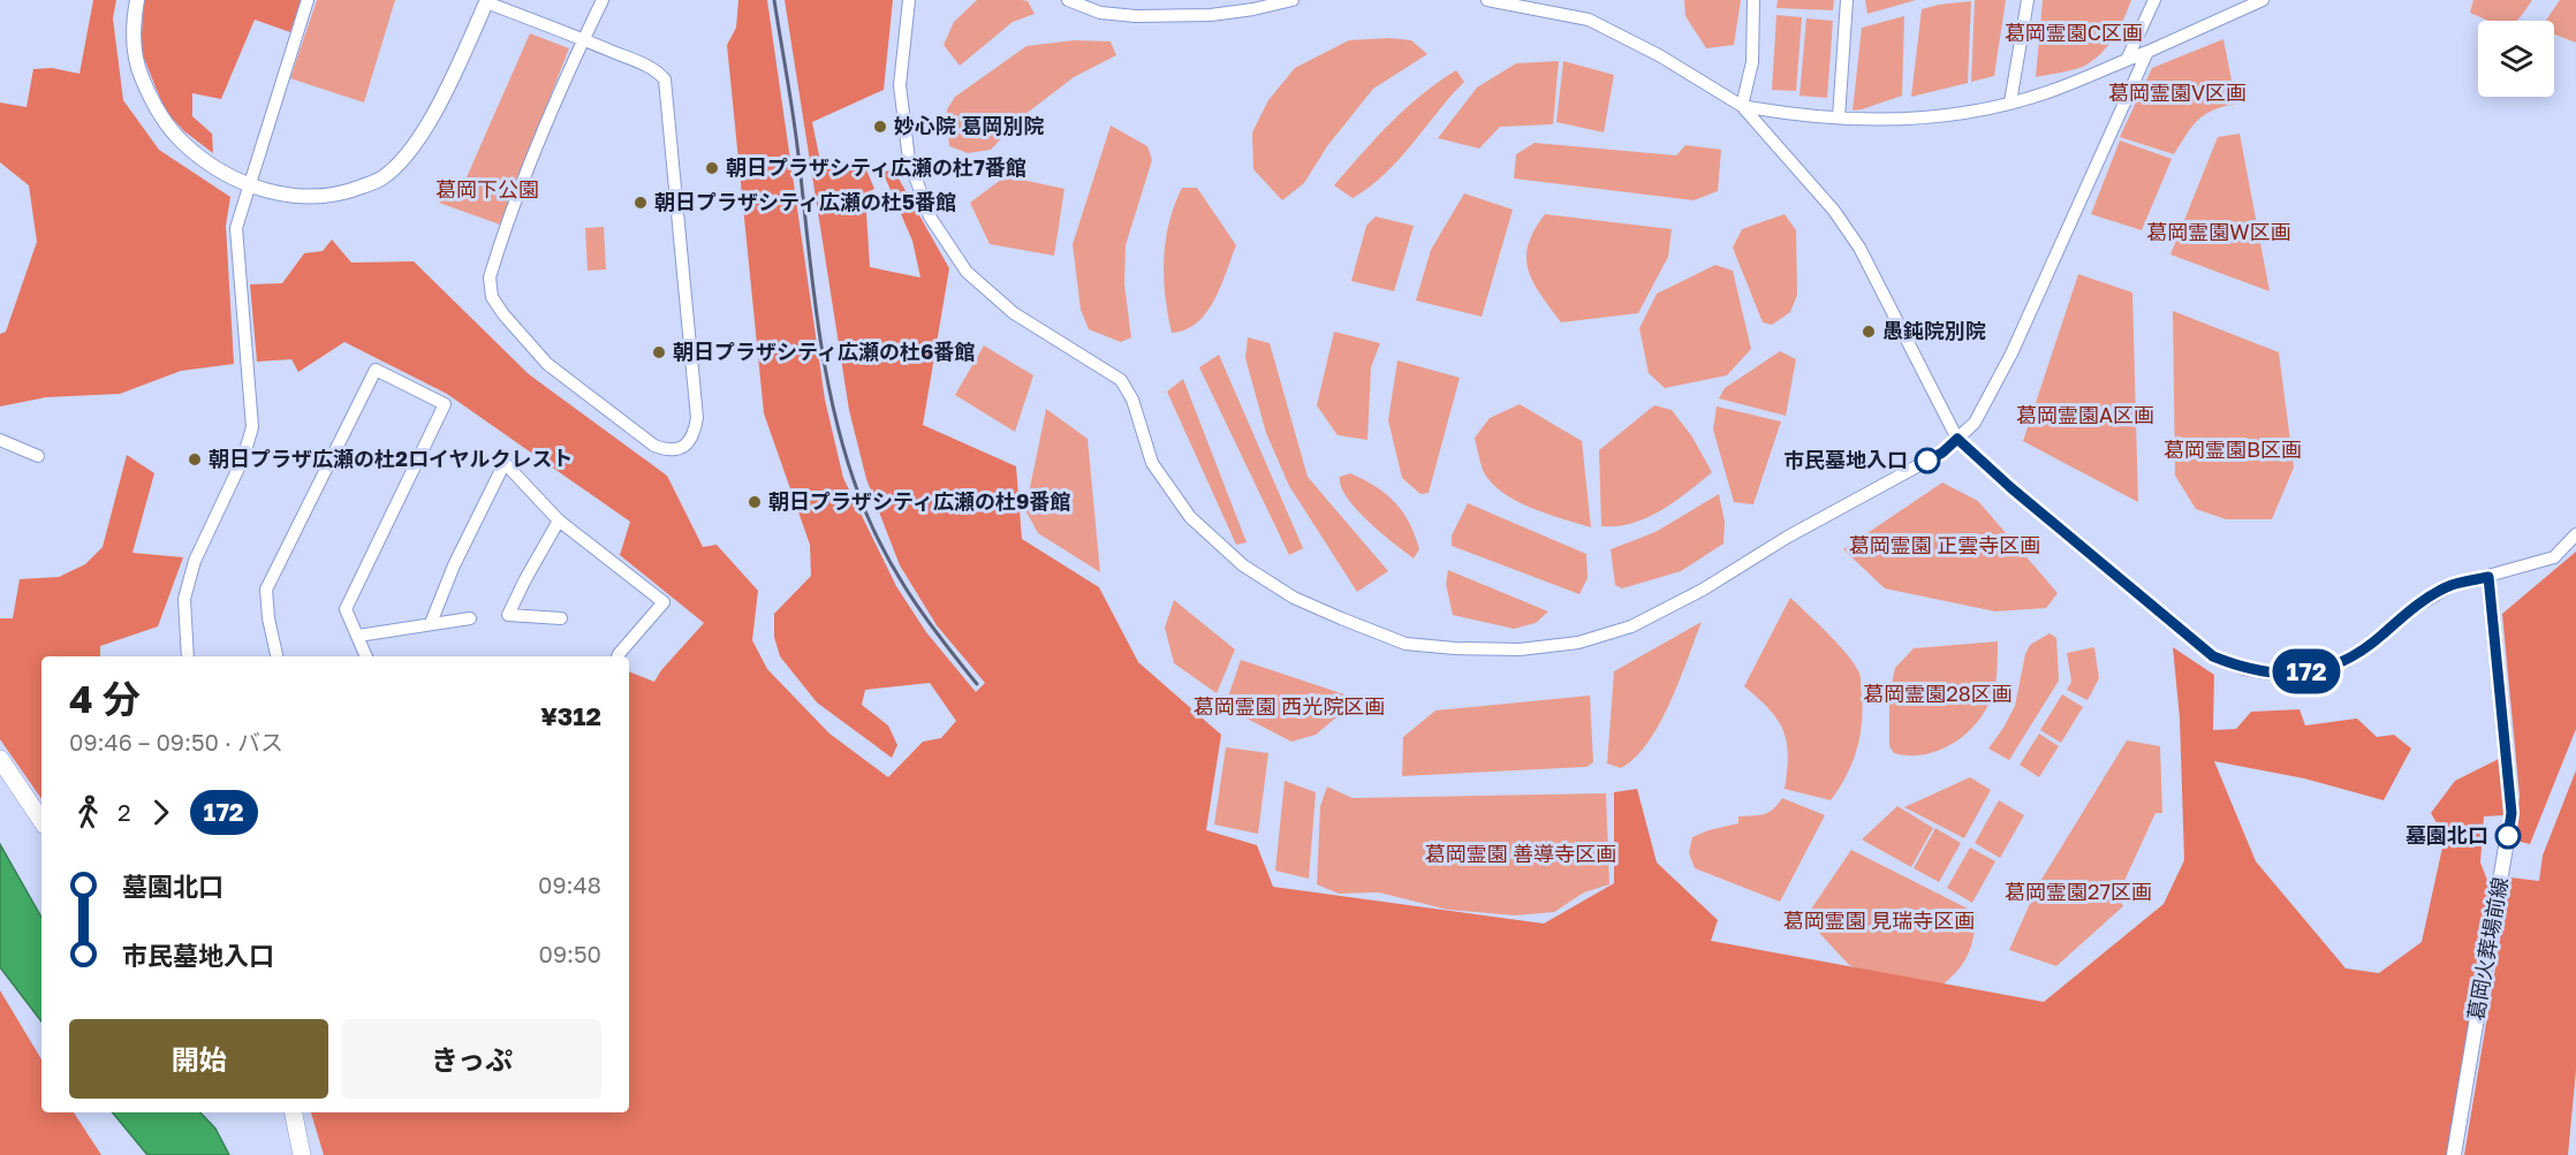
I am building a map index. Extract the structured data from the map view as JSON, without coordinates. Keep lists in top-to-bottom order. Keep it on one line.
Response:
{"streets":{"street":["葛岡火葬場前線"]},"parks":["葛岡霊園C区画","葛岡霊園V区画","葛岡下公園","葛岡霊園W区画","葛岡霊園A区画","葛岡霊園B区画","葛岡霊園 正雲寺区画","葛岡霊園28区画","葛岡霊園 西光院区画","葛岡霊園 善導寺区画","葛岡霊園27区画","葛岡霊園 見瑞寺区画"],"places":["妙心院 葛岡別院","朝日プラザシティ広瀬の杜7番館","朝日プラザシティ広瀬の杜5番館","愚鈍院別院","朝日プラザシティ広瀬の杜6番館","朝日プラザ広瀬の杜2ロイヤルクレスト","市民墓地入口","朝日プラザシティ広瀬の杜9番館","墓園北口"],"lines":["bus line 172"],"page":{"on_map":"172","heading":["4 分","09:46 – 09:50 · バス","¥312"],"legs":["2","172"],"list":[{"name":"墓園北口","value":"09:48"},{"name":"市民墓地入口","value":"09:50"}],"buttons":["開始","きっぷ"]}}
